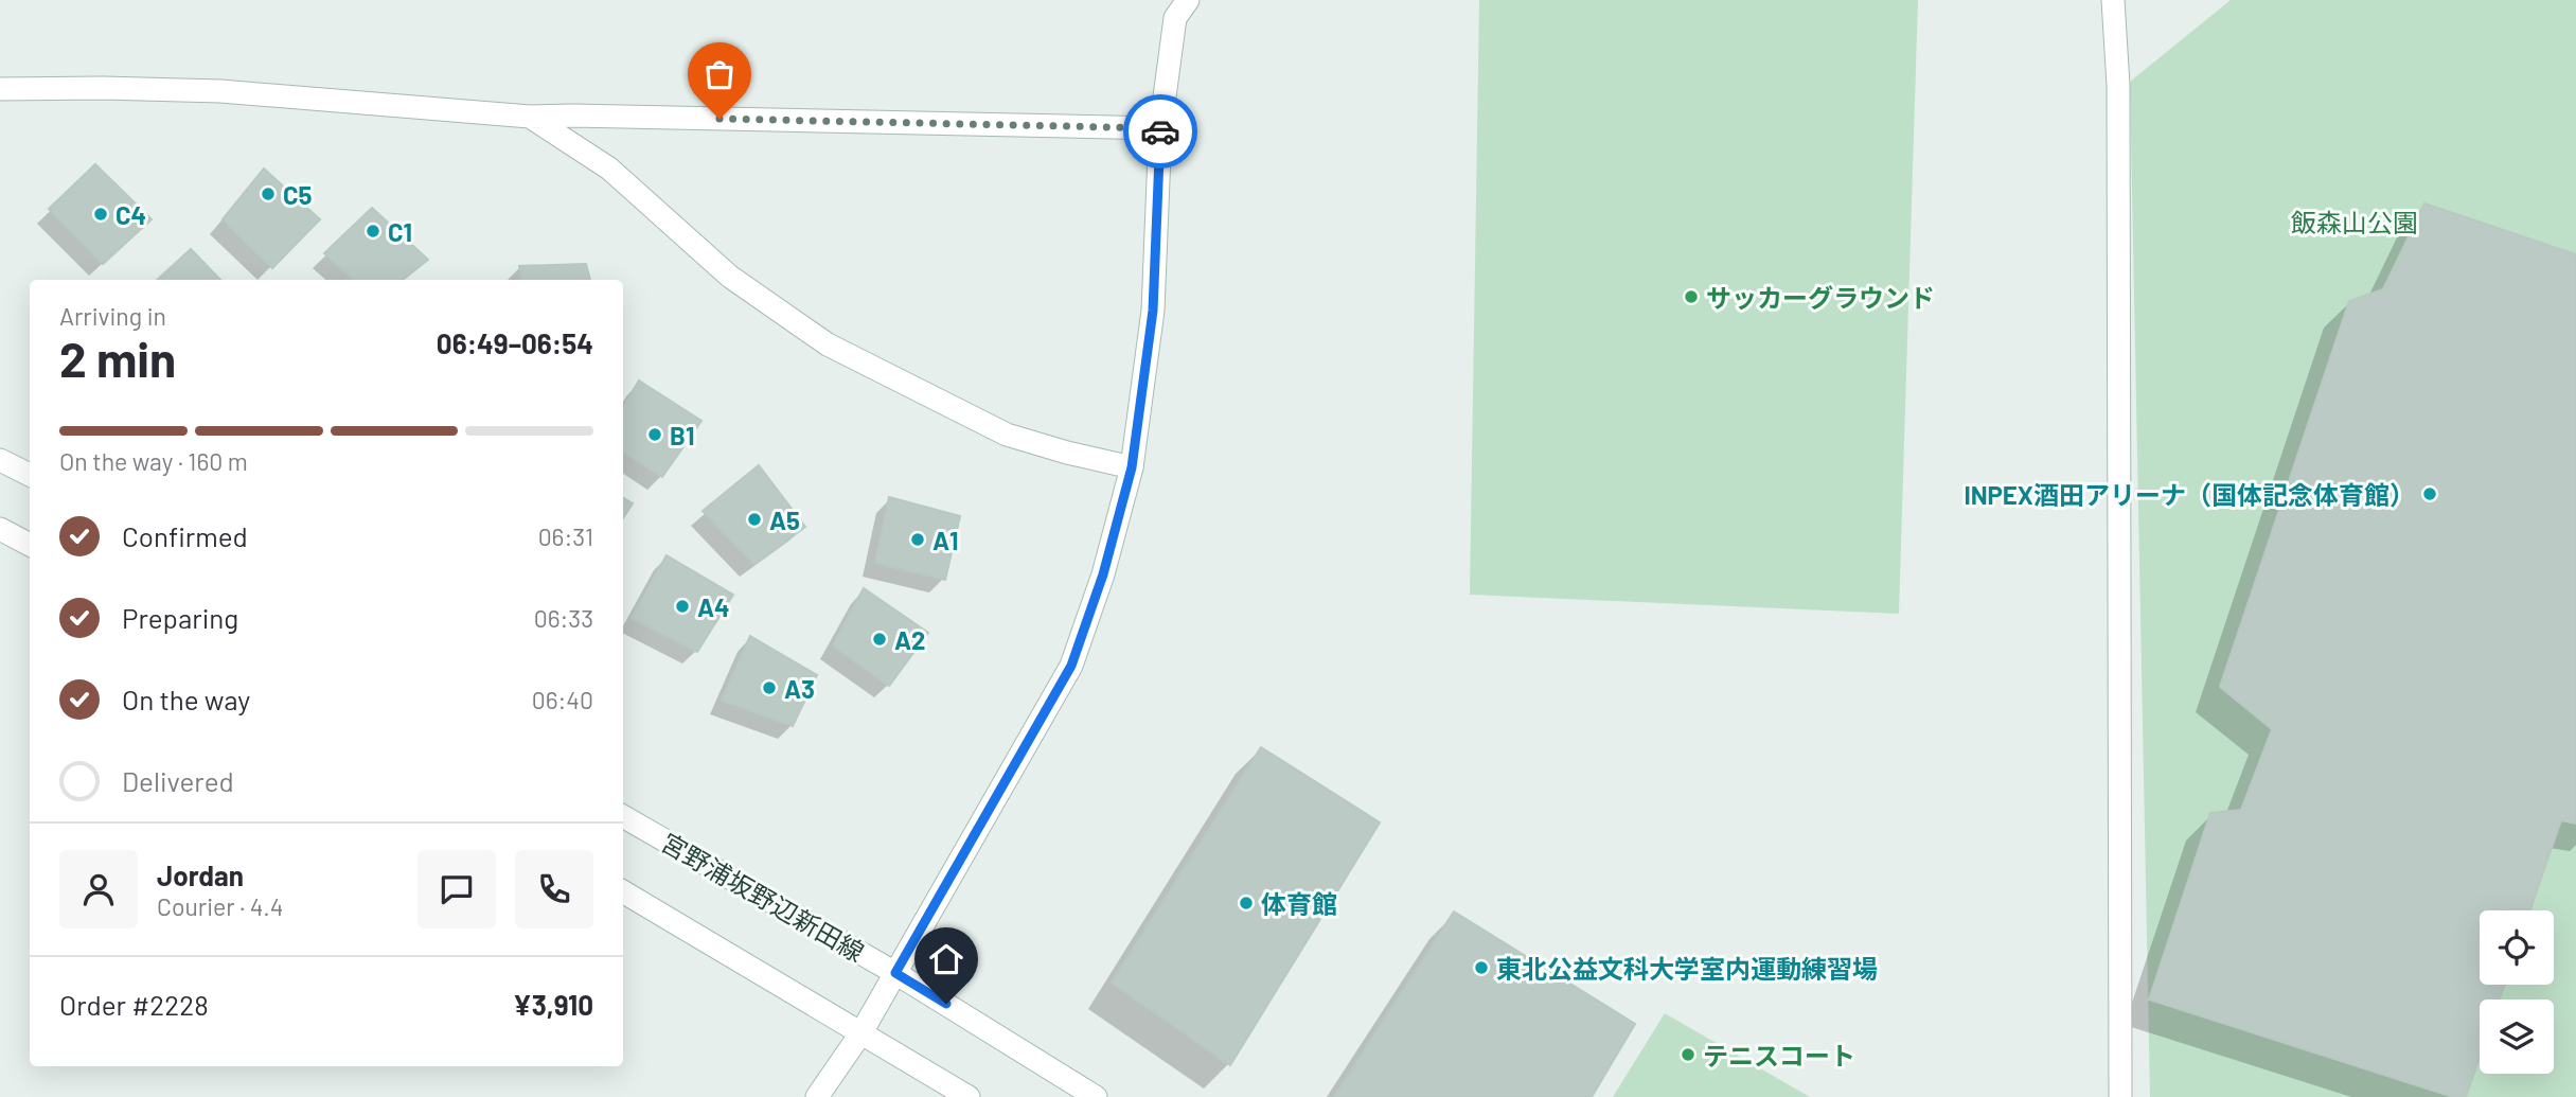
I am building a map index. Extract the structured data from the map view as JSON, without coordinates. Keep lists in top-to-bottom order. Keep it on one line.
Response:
{"streets":{"street":["宮野浦坂野辺新田線"]},"parks":["飯森山公園"],"places":["C5","C4","C1","サッカーグラウンド","B1","INPEX酒田アリーナ（国体記念体育館）","A5","A1","A4","A2","A3","体育館","東北公益文科大学室内運動練習場","テニスコート"],"page":{"heading":["2 min","Arriving in","06:49–06:54"],"panel":["Jordan","Courier · 4.4","Order #2228","¥3,910"],"bar":"On the way · 160 m","list":[["Confirmed","06:31"],["Preparing","06:33"],["On the way","06:40"],"Delivered"]}}
